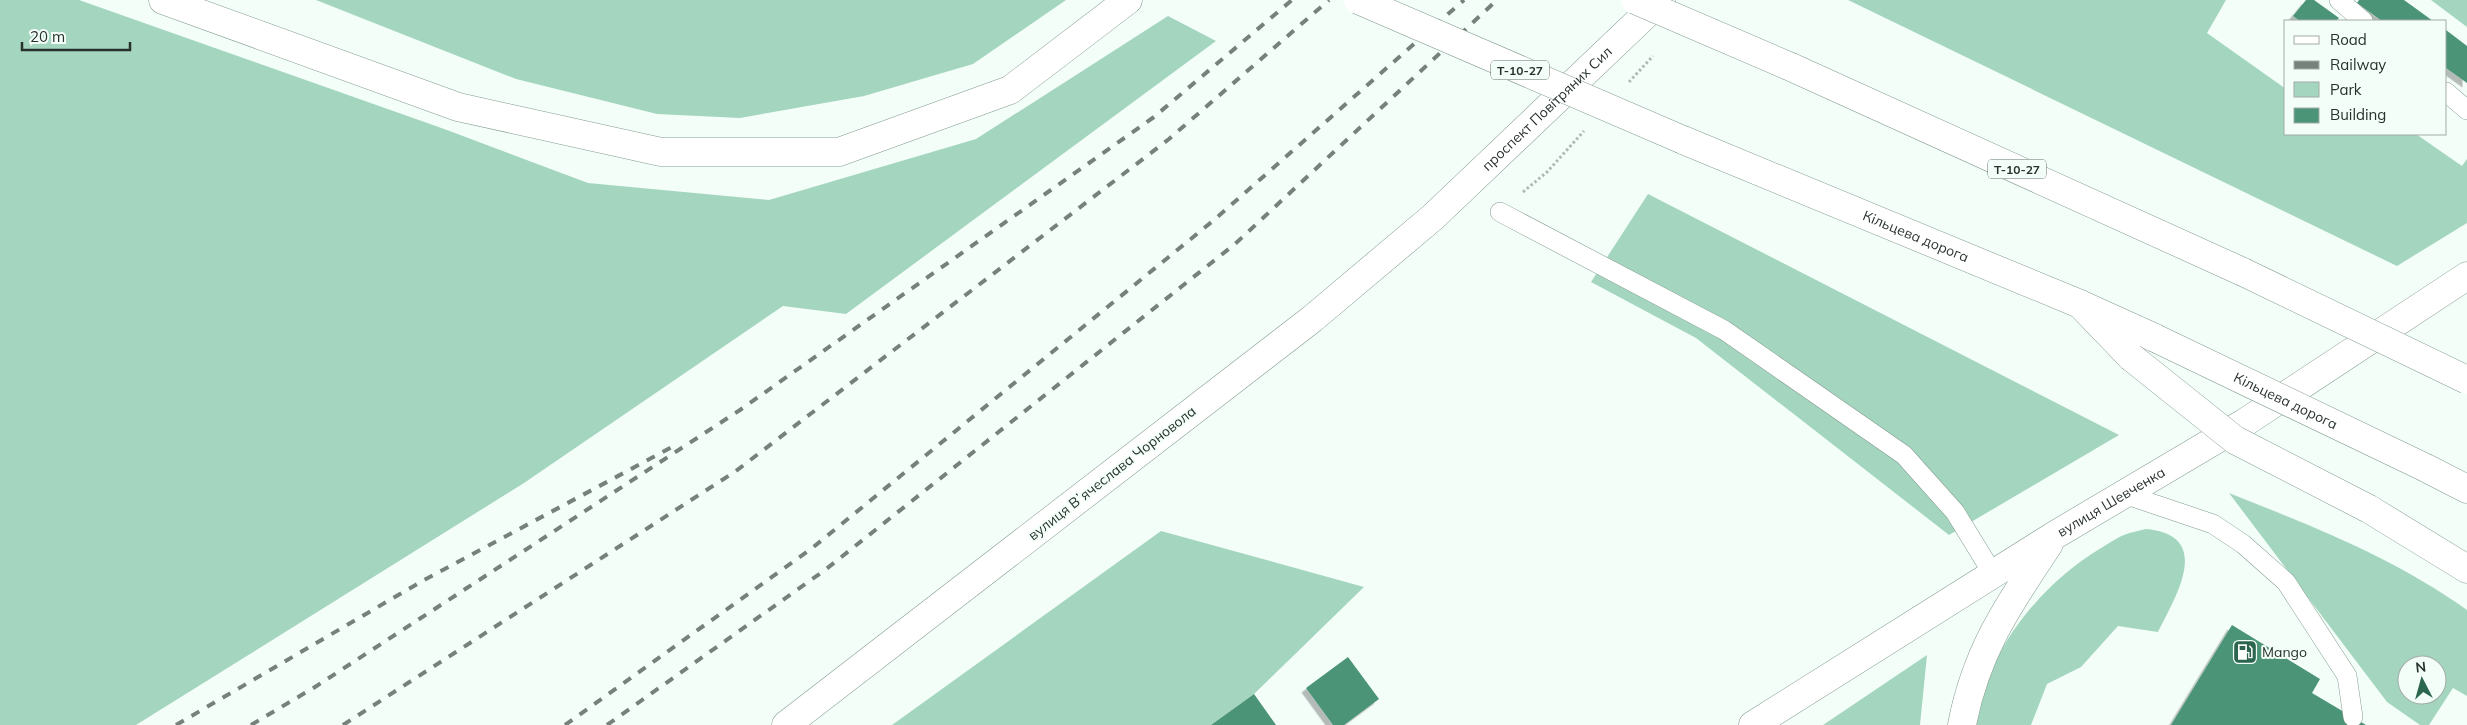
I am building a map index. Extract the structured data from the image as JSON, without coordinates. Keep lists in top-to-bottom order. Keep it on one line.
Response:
{"streets":{"main road":["Т-10-27","проспект Повітряних Сил","Кільцева дорога","вулиця Вʼячеслава Чорновола","вулиця Шевченка"]},"crossings":[["проспект Повітряних Сил","вулиця Вʼячеслава Чорновола"]],"places":{"fuel station":["Mango"]},"legend":["Road","Railway","Park","Building"],"scale_bar":"20 m","north":"top"}
